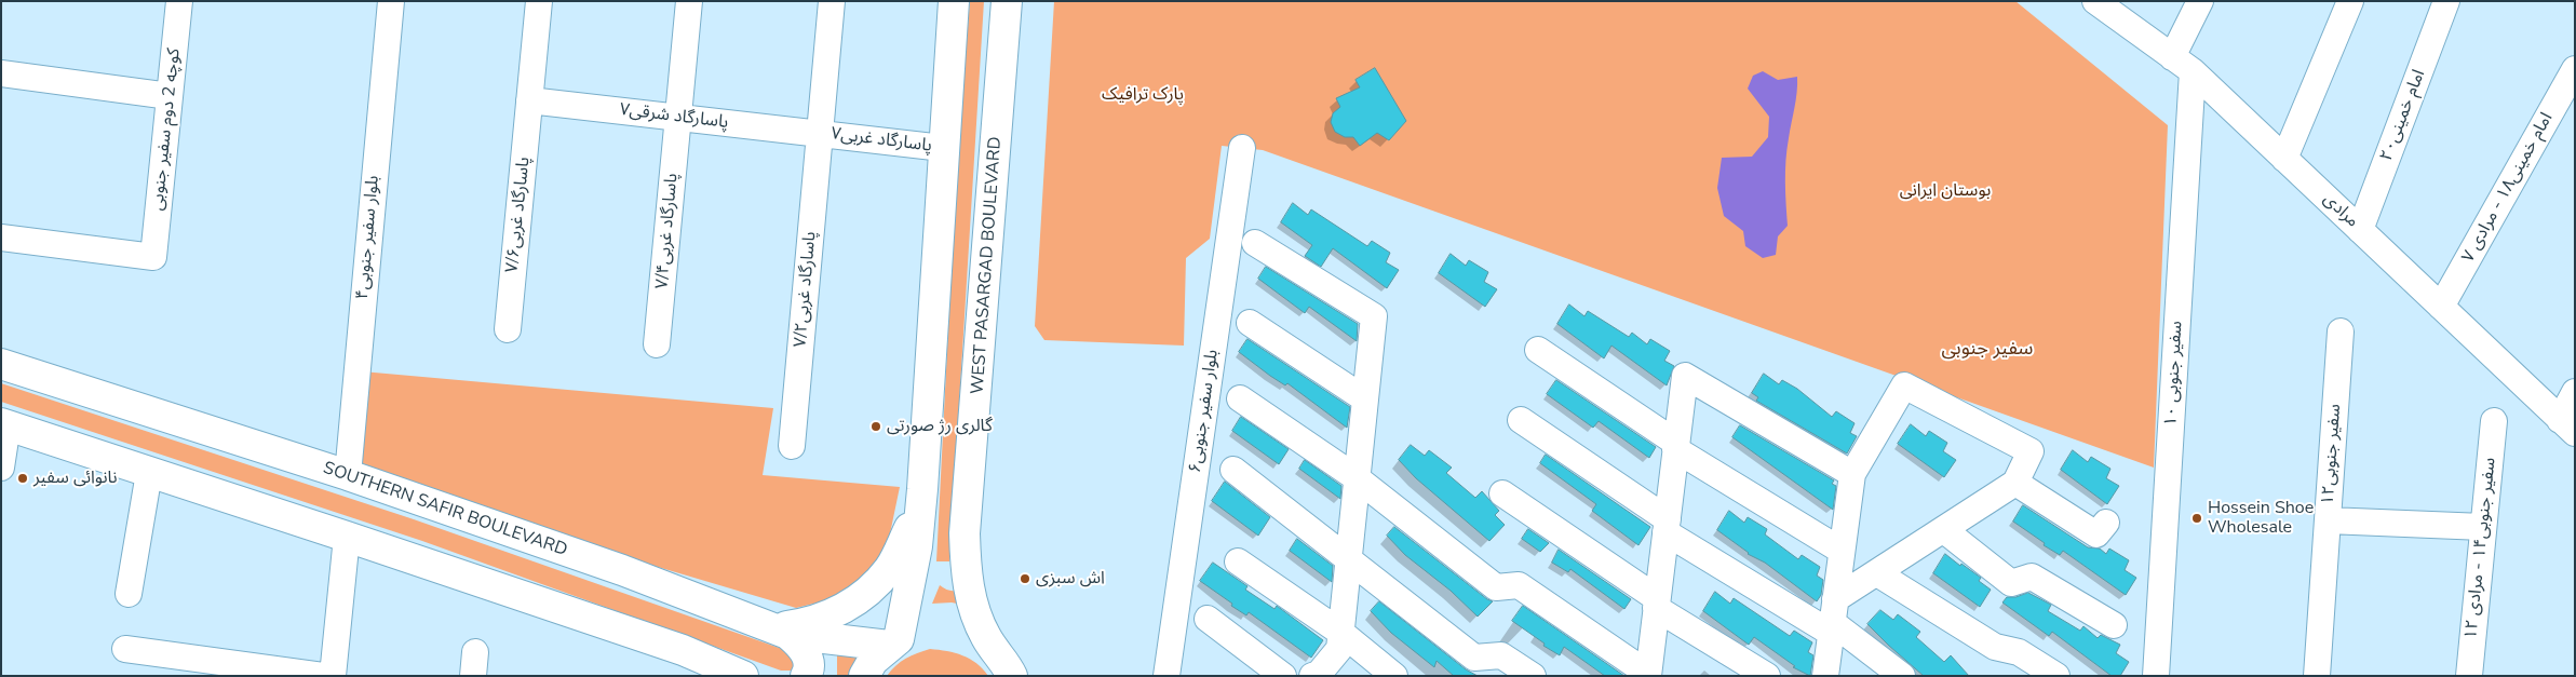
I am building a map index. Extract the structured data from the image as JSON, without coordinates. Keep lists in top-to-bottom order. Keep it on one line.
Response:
{"streets":{"main road":["WEST PASARGAD BOULEVARD","SOUTHERN SAFIR BOULEVARD"],"street":["امام خمینی۲۰","پاسارگاد شرقی۷","کوچه 2 دوم سفیر جنوبی","پاسارگاد غربی۷","امام خمینی۱۸ - مرادی ۷","مرادی","پاسارگاد غربی۷/۶","پاسارگاد غربی۷/۴","بلوار سفیر جنوبی۴","پاسارگاد غربی۷/۲","سفیر جنوبی ۱۰","بلوار سفیر جنوبی۶","سفیر جنوبی۱۲","سفیر جنوبی۱۴ - مرادی ۱۲"]},"crossings":[["امام خمینی۲۰","مرادی"],["پاسارگاد شرقی۷","پاسارگاد غربی۷"],["پاسارگاد شرقی۷","پاسارگاد غربی۷/۶"],["پاسارگاد شرقی۷","پاسارگاد غربی۷/۴"],["پاسارگاد شرقی۷","پاسارگاد غربی۷/۲"],["پاسارگاد غربی۷","پاسارگاد غربی۷/۲"],["امام خمینی۱۸ - مرادی ۷","مرادی"],["مرادی","سفیر جنوبی ۱۰"],["بلوار سفیر جنوبی۴","SOUTHERN SAFIR BOULEVARD"]],"districts":["سفیر جنوبی"],"parks":["پارک ترافیک","بوستان ایرانی"],"places":["گالری رژ صورتی","نانوائی سفیر","Hossein Shoe Wholesale","اش سبزی"]}
